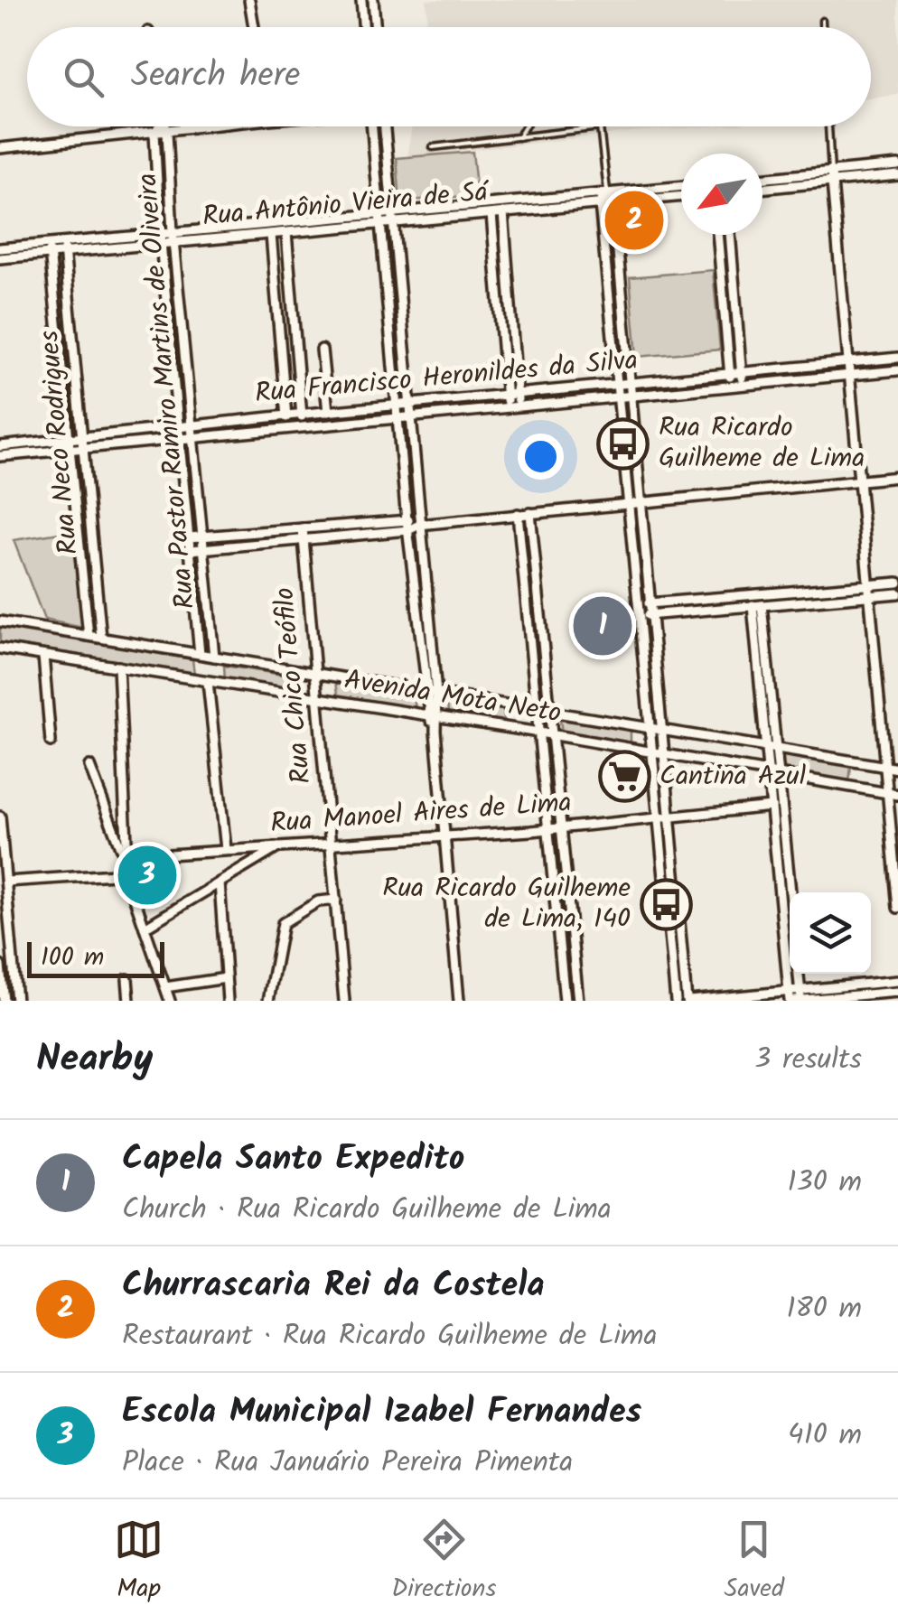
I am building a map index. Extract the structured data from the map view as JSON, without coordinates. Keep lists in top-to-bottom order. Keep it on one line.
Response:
{"streets":{"street":["Rua Antônio Vieira de Sá","Rua Francisco Heronildes da Silva","Rua Pastor Ramiro Martins de Oliveira","Rua Neco Rodrigues","Rua Chico Teófilo","Avenida Mota Neto","Rua Manoel Aires de Lima"]},"crossings":[["Rua Antônio Vieira de Sá","Rua Pastor Ramiro Martins de Oliveira"],["Rua Antônio Vieira de Sá","Rua Neco Rodrigues"],["Rua Francisco Heronildes da Silva","Rua Pastor Ramiro Martins de Oliveira"],["Rua Francisco Heronildes da Silva","Rua Neco Rodrigues"],["Rua Pastor Ramiro Martins de Oliveira","Avenida Mota Neto"],["Rua Neco Rodrigues","Avenida Mota Neto"],["Rua Chico Teófilo","Avenida Mota Neto"],["Rua Chico Teófilo","Rua Manoel Aires de Lima"]],"places":{"bus stop":["Rua Ricardo Guilheme de Lima","Rua Ricardo Guilheme de Lima, 140"],"supermarket":["Cantina Azul"]},"scale_bar":"100 m","north":"bottom left","page":{"search":"Search here","pins":["2","1","3"],"scale":"100 m","heading":["Nearby","3 results"],"list":[{"mark":"1","name":"Capela Santo Expedito","note":"Church · Rua Ricardo Guilheme de Lima","value":"130 m"},{"mark":"2","name":"Churrascaria Rei da Costela","note":"Restaurant · Rua Ricardo Guilheme de Lima","value":"180 m"},{"mark":"3","name":"Escola Municipal Izabel Fernandes","note":"Place · Rua Januário Pereira Pimenta","value":"410 m"}],"nav":["Map","Directions","Saved"]}}
